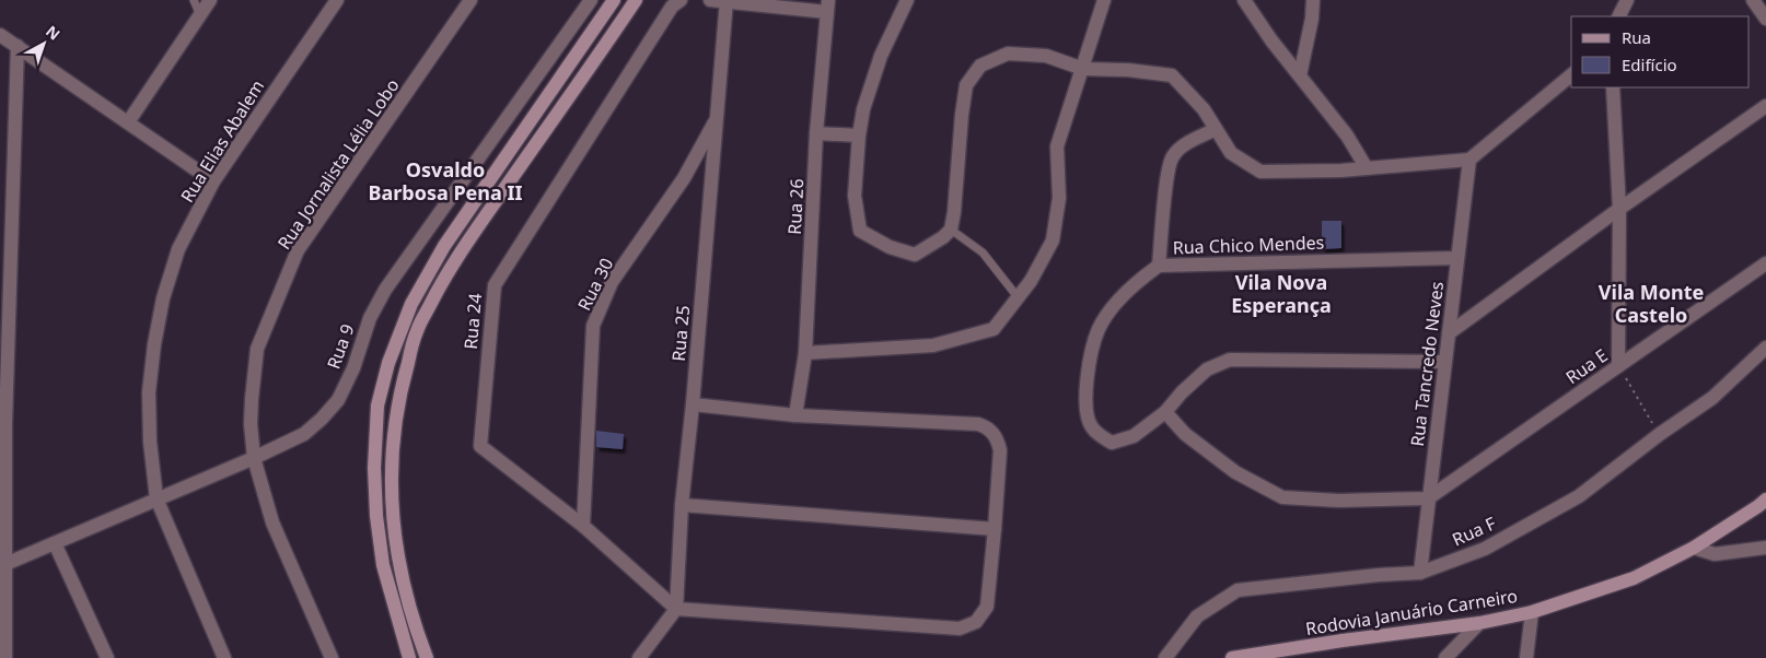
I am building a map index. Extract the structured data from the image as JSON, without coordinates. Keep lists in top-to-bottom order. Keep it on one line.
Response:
{"streets":{"main road":["Rodovia Januário Carneiro"],"street":["Rua Elias Abalem","Rua Jornalista Lélia Lobo","Rua 26","Rua Chico Mendes","Rua 30","Rua 24","Rua 25","Rua 9","Rua Tancredo Neves","Rua E","Rua F"]},"crossings":[["Rua Elias Abalem","Rua 9"],["Rua Jornalista Lélia Lobo","Rua 9"],["Rua Chico Mendes","Rua Tancredo Neves"],["Rua 30","Rua 24"],["Rua 30","Rua 25"],["Rua 24","Rua 25"],["Rua Tancredo Neves","Rua E"],["Rua Tancredo Neves","Rua F"]],"districts":["Osvaldo Barbosa Pena II","Vila Nova Esperança","Vila Monte Castelo"],"legend":["Rua","Edifício"],"north":"top right"}
